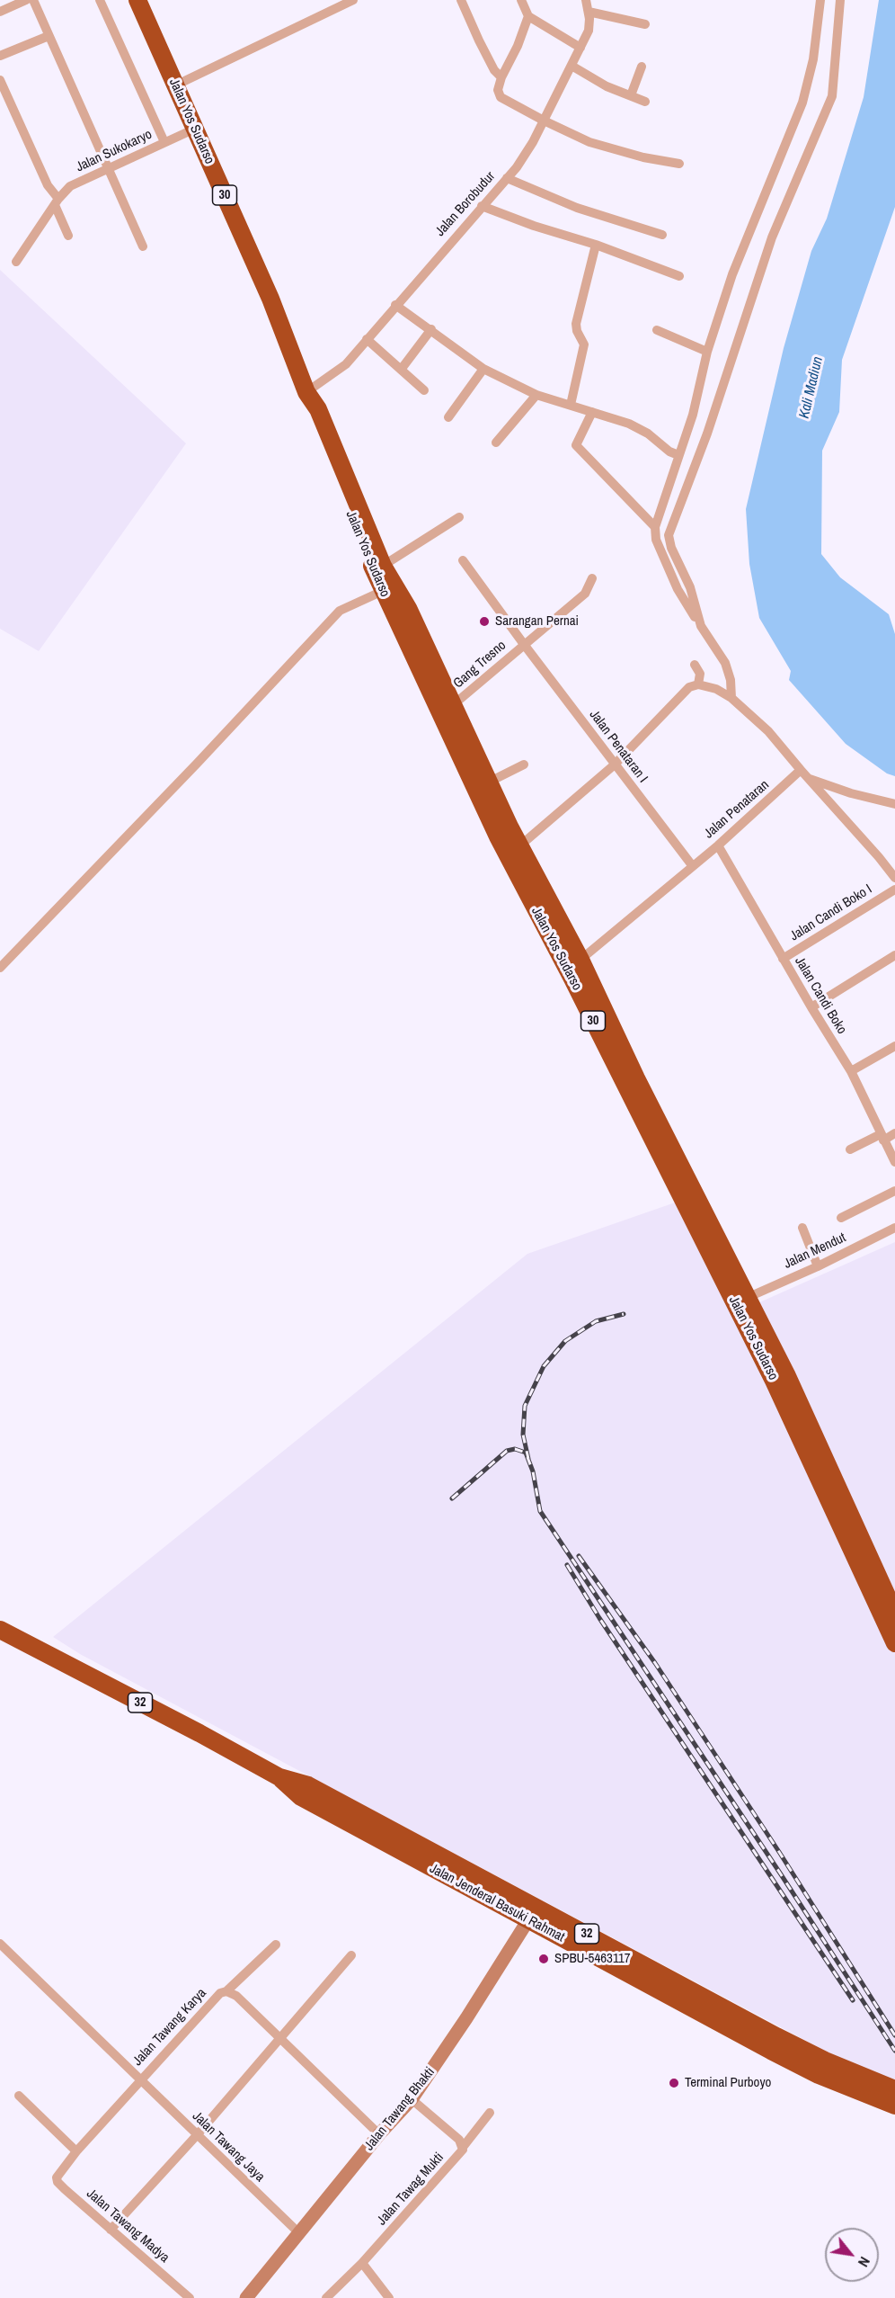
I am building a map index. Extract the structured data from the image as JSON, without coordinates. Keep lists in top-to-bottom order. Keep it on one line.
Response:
{"streets":{"highway":["Jalan Yos Sudarso","30","32","Jalan Jenderal Basuki Rahmat"],"street":["Jalan Sukokaryo","Jalan Borobudur","Gang Tresno","Jalan Penataran I","Jalan Penataran","Jalan Candi Boko I","Jalan Candi Boko","Jalan Mendut","Jalan Tawang Karya","Jalan Tawang Bhakti","Jalan Tawang Jaya","Jalan Tawag Mukti","Jalan Tawang Madya"]},"crossings":[["Jalan Yos Sudarso","Jalan Sukokaryo"],["Jalan Yos Sudarso","Jalan Borobudur"],["Jalan Yos Sudarso","Gang Tresno"],["Jalan Yos Sudarso","Jalan Penataran"],["Jalan Yos Sudarso","Jalan Mendut"],["Gang Tresno","Jalan Penataran I"],["Jalan Penataran I","Jalan Penataran"],["Jalan Penataran","Jalan Candi Boko"],["Jalan Candi Boko I","Jalan Candi Boko"],["Jalan Jenderal Basuki Rahmat","Jalan Tawang Bhakti"],["Jalan Tawang Karya","Jalan Tawang Bhakti"],["Jalan Tawang Karya","Jalan Tawang Jaya"],["Jalan Tawang Karya","Jalan Tawang Madya"],["Jalan Tawang Bhakti","Jalan Tawang Jaya"]],"water":["Kali Madiun"],"places":["Sarangan Pernai","SPBU-5463117","Terminal Purboyo"],"north":"bottom right"}
